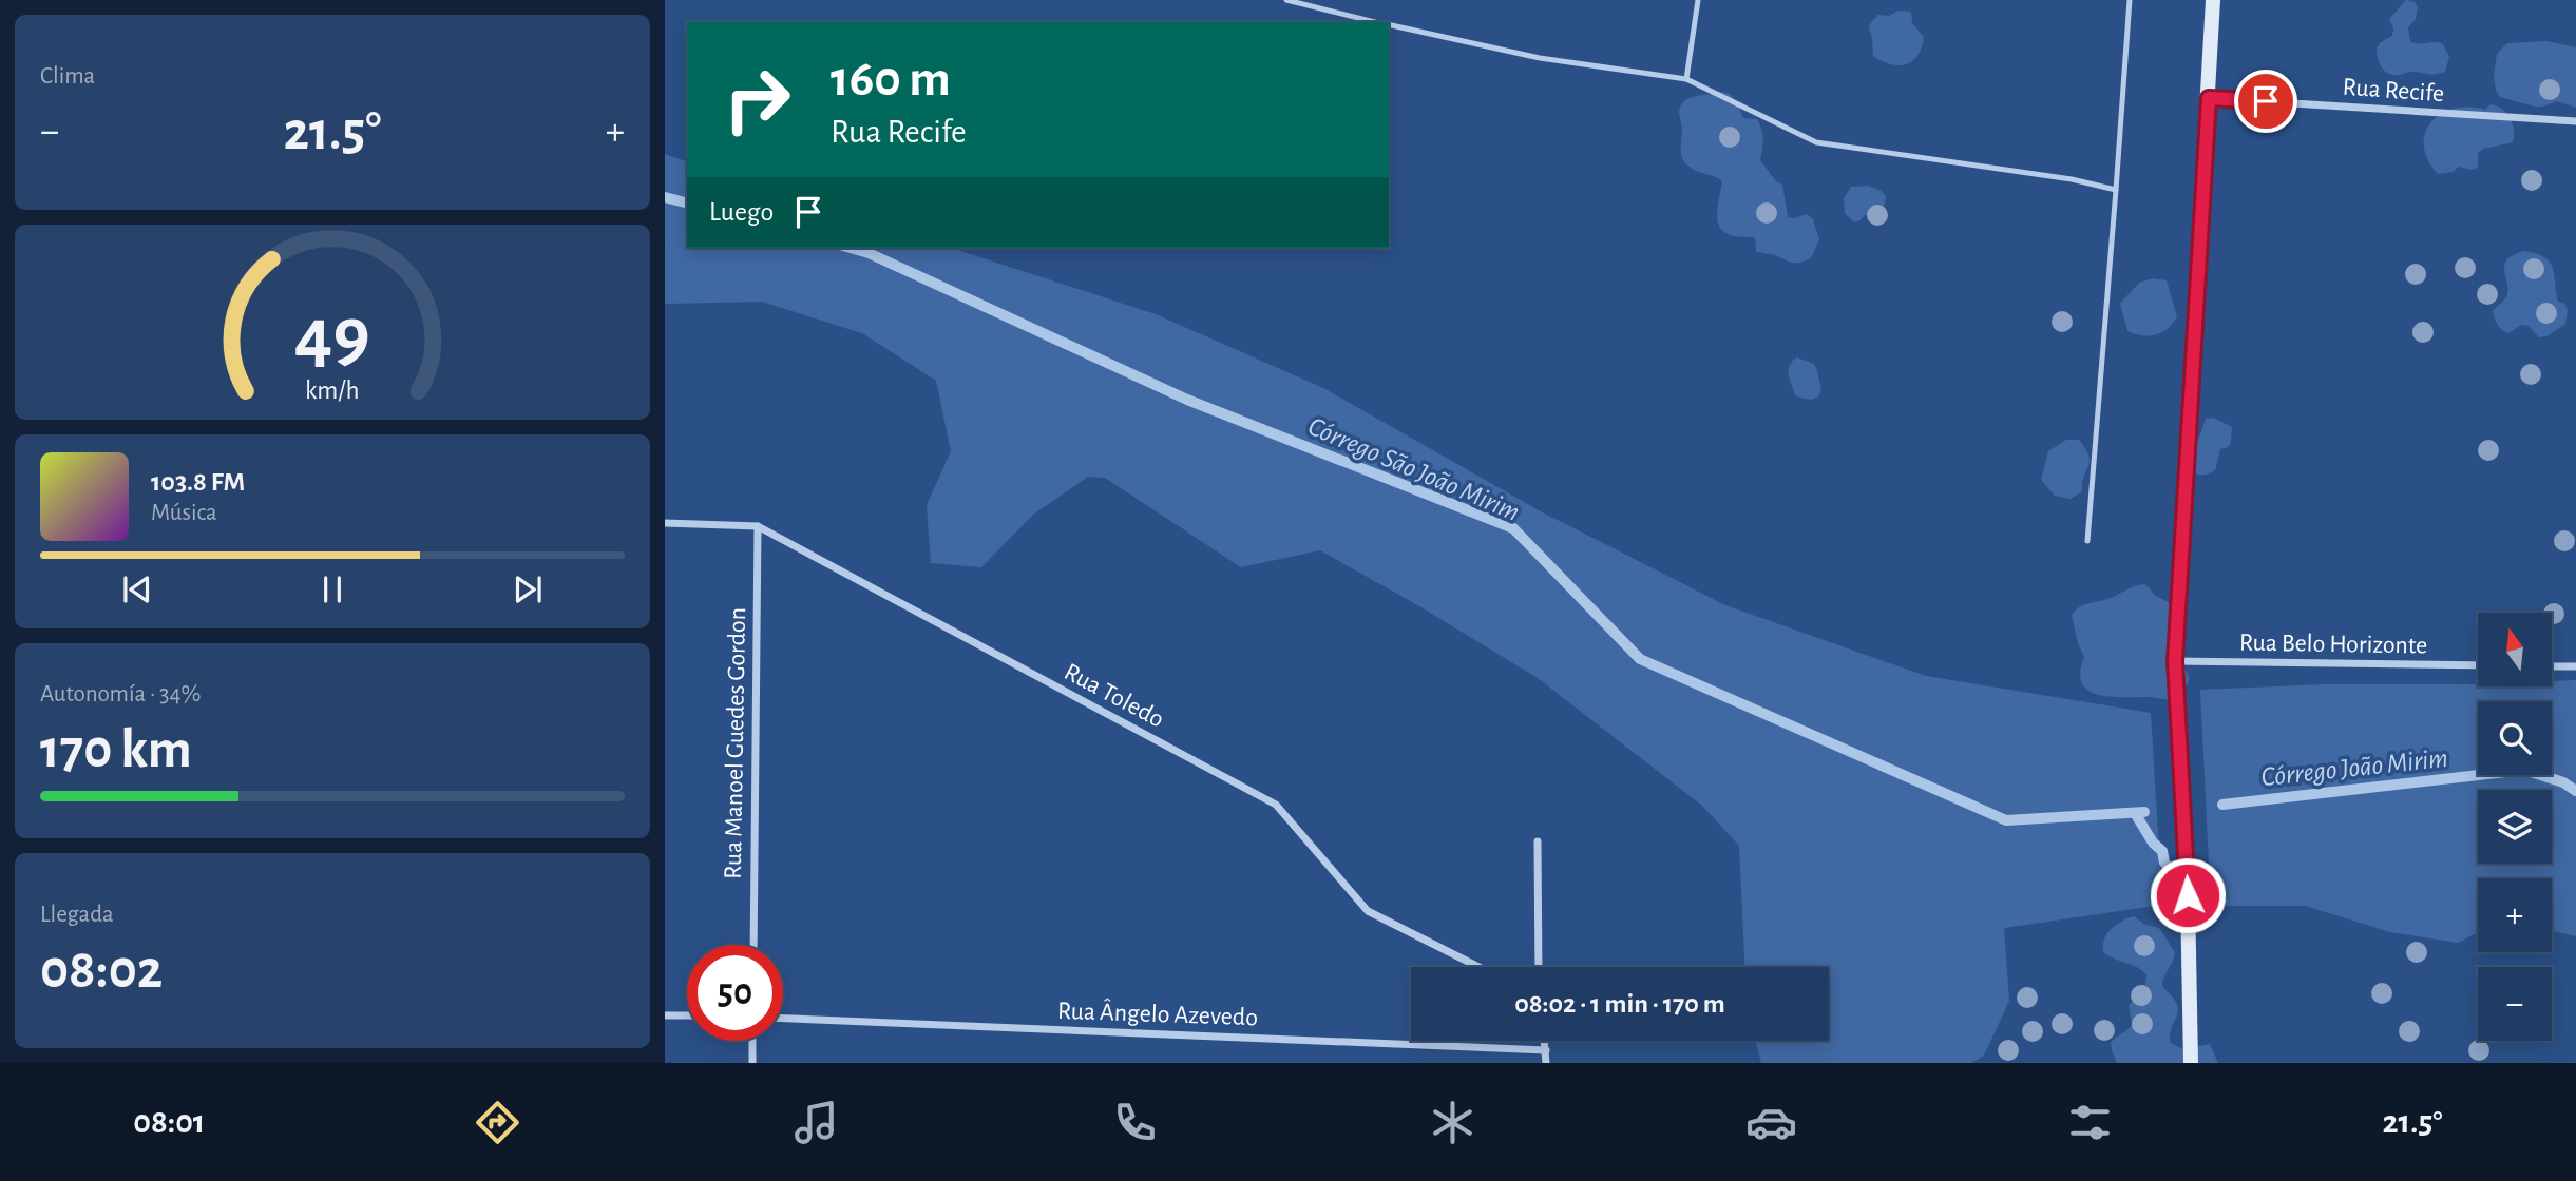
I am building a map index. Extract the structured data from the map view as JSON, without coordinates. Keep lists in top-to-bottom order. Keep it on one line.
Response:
{"streets":{"street":["Rua Recife","Rua Belo Horizonte","Rua Toledo","Rua Manoel Guedes Gordon","Rua Ângelo Azevedo"]},"crossings":[["Rua Toledo","Rua Manoel Guedes Gordon"]],"water":["Córrego São João Mirim","Córrego João Mirim"],"north":"top","page":{"tile":["Clima",["Autonomía · 34%","170 km"],["Llegada","08:02"]],"turn":["160 m","Rua Recife"],"heat":["−","21.5°","+"],"then":"Luego","song":["103.8 FM","Música"],"map_buttons":["+","−"],"limit":"50","trip":"08:02 · 1 min · 170 m","tabs":["08:01","21.5°"],"gauge":["49","km/h"]}}
